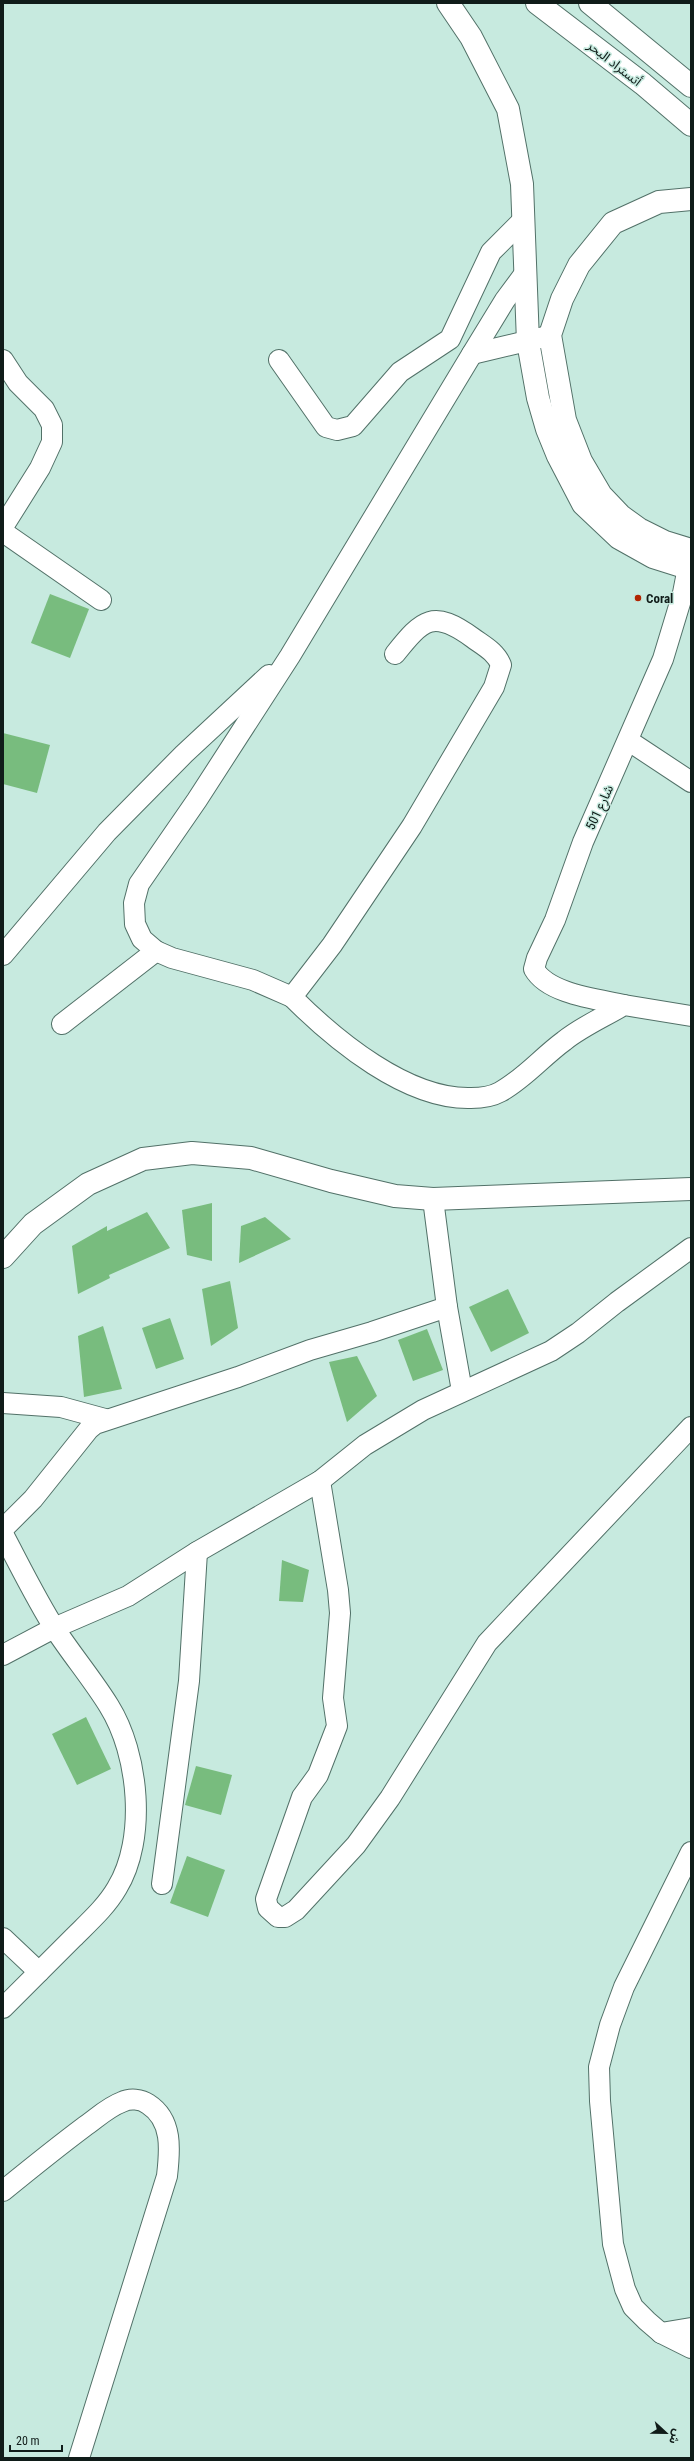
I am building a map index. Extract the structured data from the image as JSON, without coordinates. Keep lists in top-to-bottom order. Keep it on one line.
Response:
{"streets":{"main road":["أتستراد البحر"],"street":["شارع 501"]},"places":["Coral"],"scale_bar":"20 m","north":"right"}
